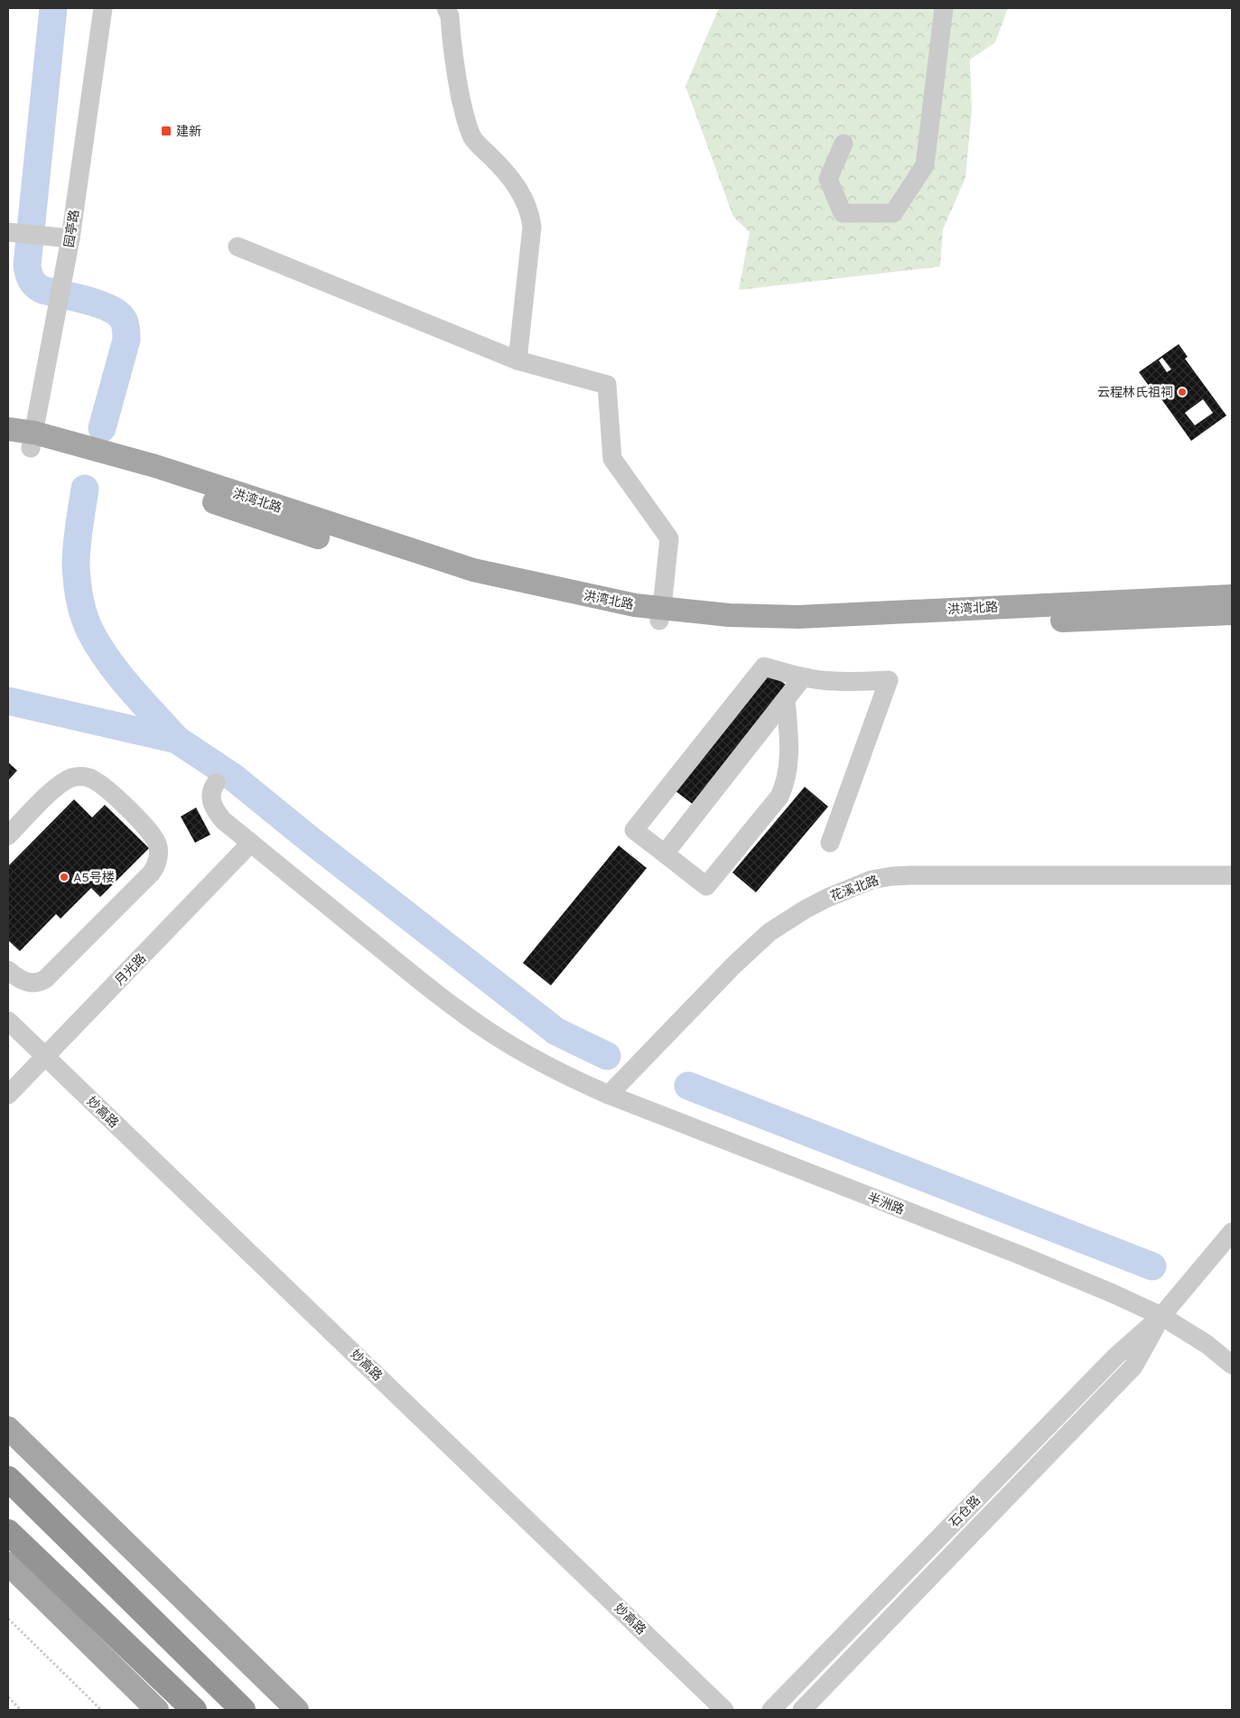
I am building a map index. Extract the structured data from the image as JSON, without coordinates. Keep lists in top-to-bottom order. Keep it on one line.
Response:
{"streets":{"main road":["洪湾北路"],"street":["园亭路","花溪北路","月光路","妙高路","半洲路","石仓路"]},"crossings":[["园亭路","洪湾北路"],["花溪北路","半洲路"],["月光路","妙高路"],["月光路","半洲路"],["半洲路","石仓路"]],"places":{"transit":["建新"],"other":["云程林氏祖祠","A5号楼"]}}
